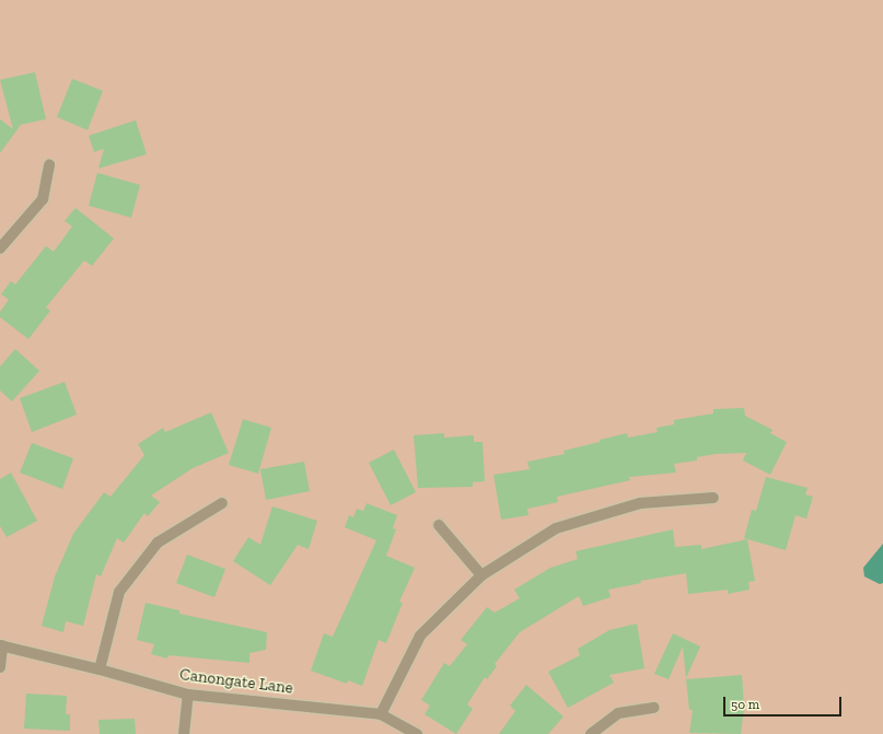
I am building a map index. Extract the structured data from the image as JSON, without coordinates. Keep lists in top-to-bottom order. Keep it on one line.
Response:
{"streets":{"street":["Canongate Lane"]},"scale_bar":"50 m"}
